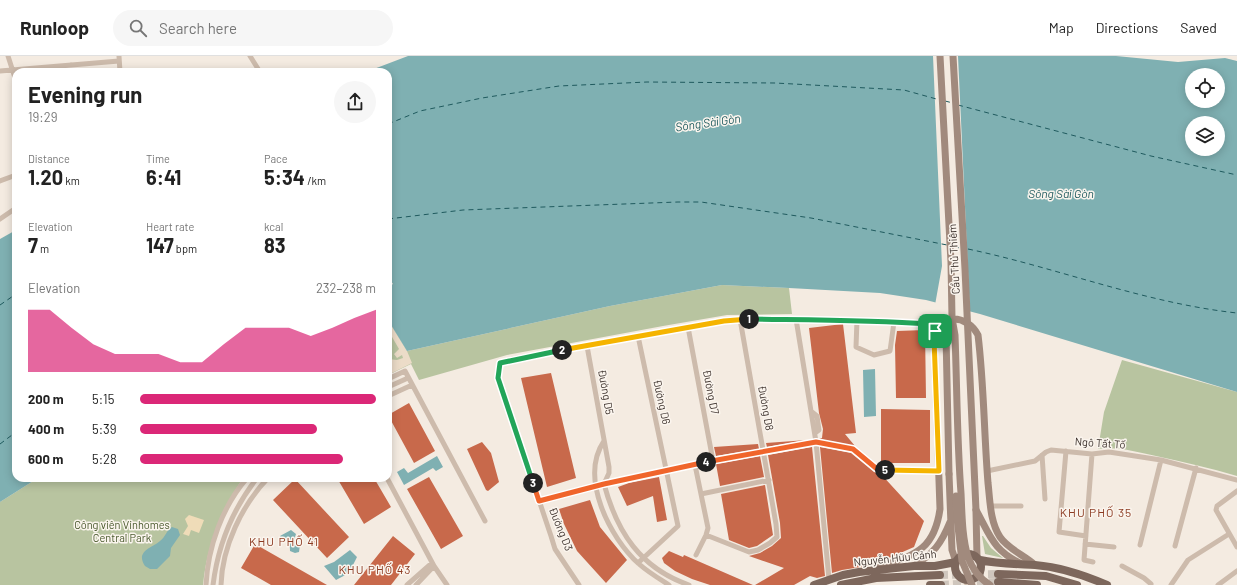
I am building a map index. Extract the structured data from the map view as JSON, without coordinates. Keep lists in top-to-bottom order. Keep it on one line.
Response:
{"streets":{"main road":["Cầu Thủ Thiêm","Nguyễn Hữu Cảnh"],"street":["Đường D5","Đường D7","Đường D6","Đường D8","Ngô Tất Tố","Đường D3"]},"crossings":[["Cầu Thủ Thiêm","Nguyễn Hữu Cảnh"],["Đường D5","Đường D3"]],"districts":["KHU PHỐ 35","KHU PHỐ 41","KHU PHỐ 43"],"water":["Sông Sài Gòn"],"parks":["Công viên Vinhomes Central Park"],"page":{"header":"Runloop","search":"Search here","nav":["Map","Directions","Saved"],"heading":["Evening run","19:29"],"stats":[["Distance","1.20 km"],["Time","6:41"],["Pace","5:34 /km"],["Elevation","7 m"],["Heart rate","147 bpm"],["kcal","83"]],"chart":["Elevation","232–238 m"],"pins":["1","2","4","5","3"],"list":[{"name":"200 m","note":"5:15"},{"name":"400 m","note":"5:39"},{"name":"600 m","note":"5:28"}]}}
